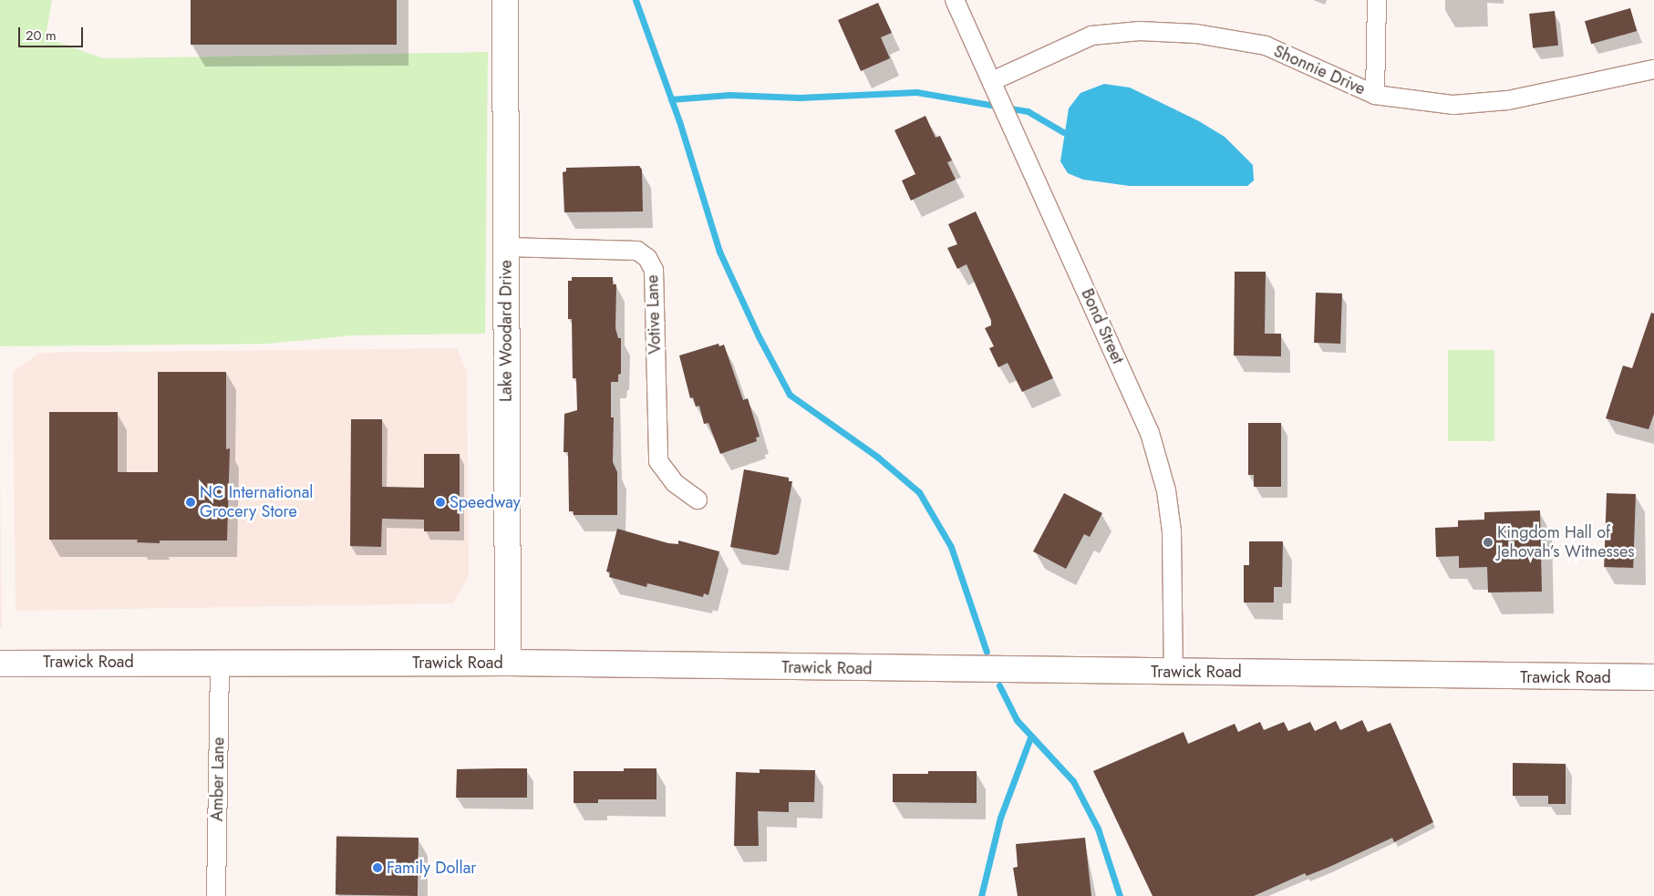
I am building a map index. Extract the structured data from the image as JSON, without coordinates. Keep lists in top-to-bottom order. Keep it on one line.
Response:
{"streets":{"street":["Shonnie Drive","Votive Lane","Bond Street","Lake Woodard Drive","Trawick Road","Amber Lane"]},"crossings":[["Shonnie Drive","Bond Street"],["Votive Lane","Lake Woodard Drive"],["Bond Street","Trawick Road"],["Lake Woodard Drive","Trawick Road"],["Trawick Road","Amber Lane"]],"places":["NC International Grocery Store","Speedway","Kingdom Hall of Jehovah’s Witnesses","Family Dollar"],"scale_bar":"20 m"}
